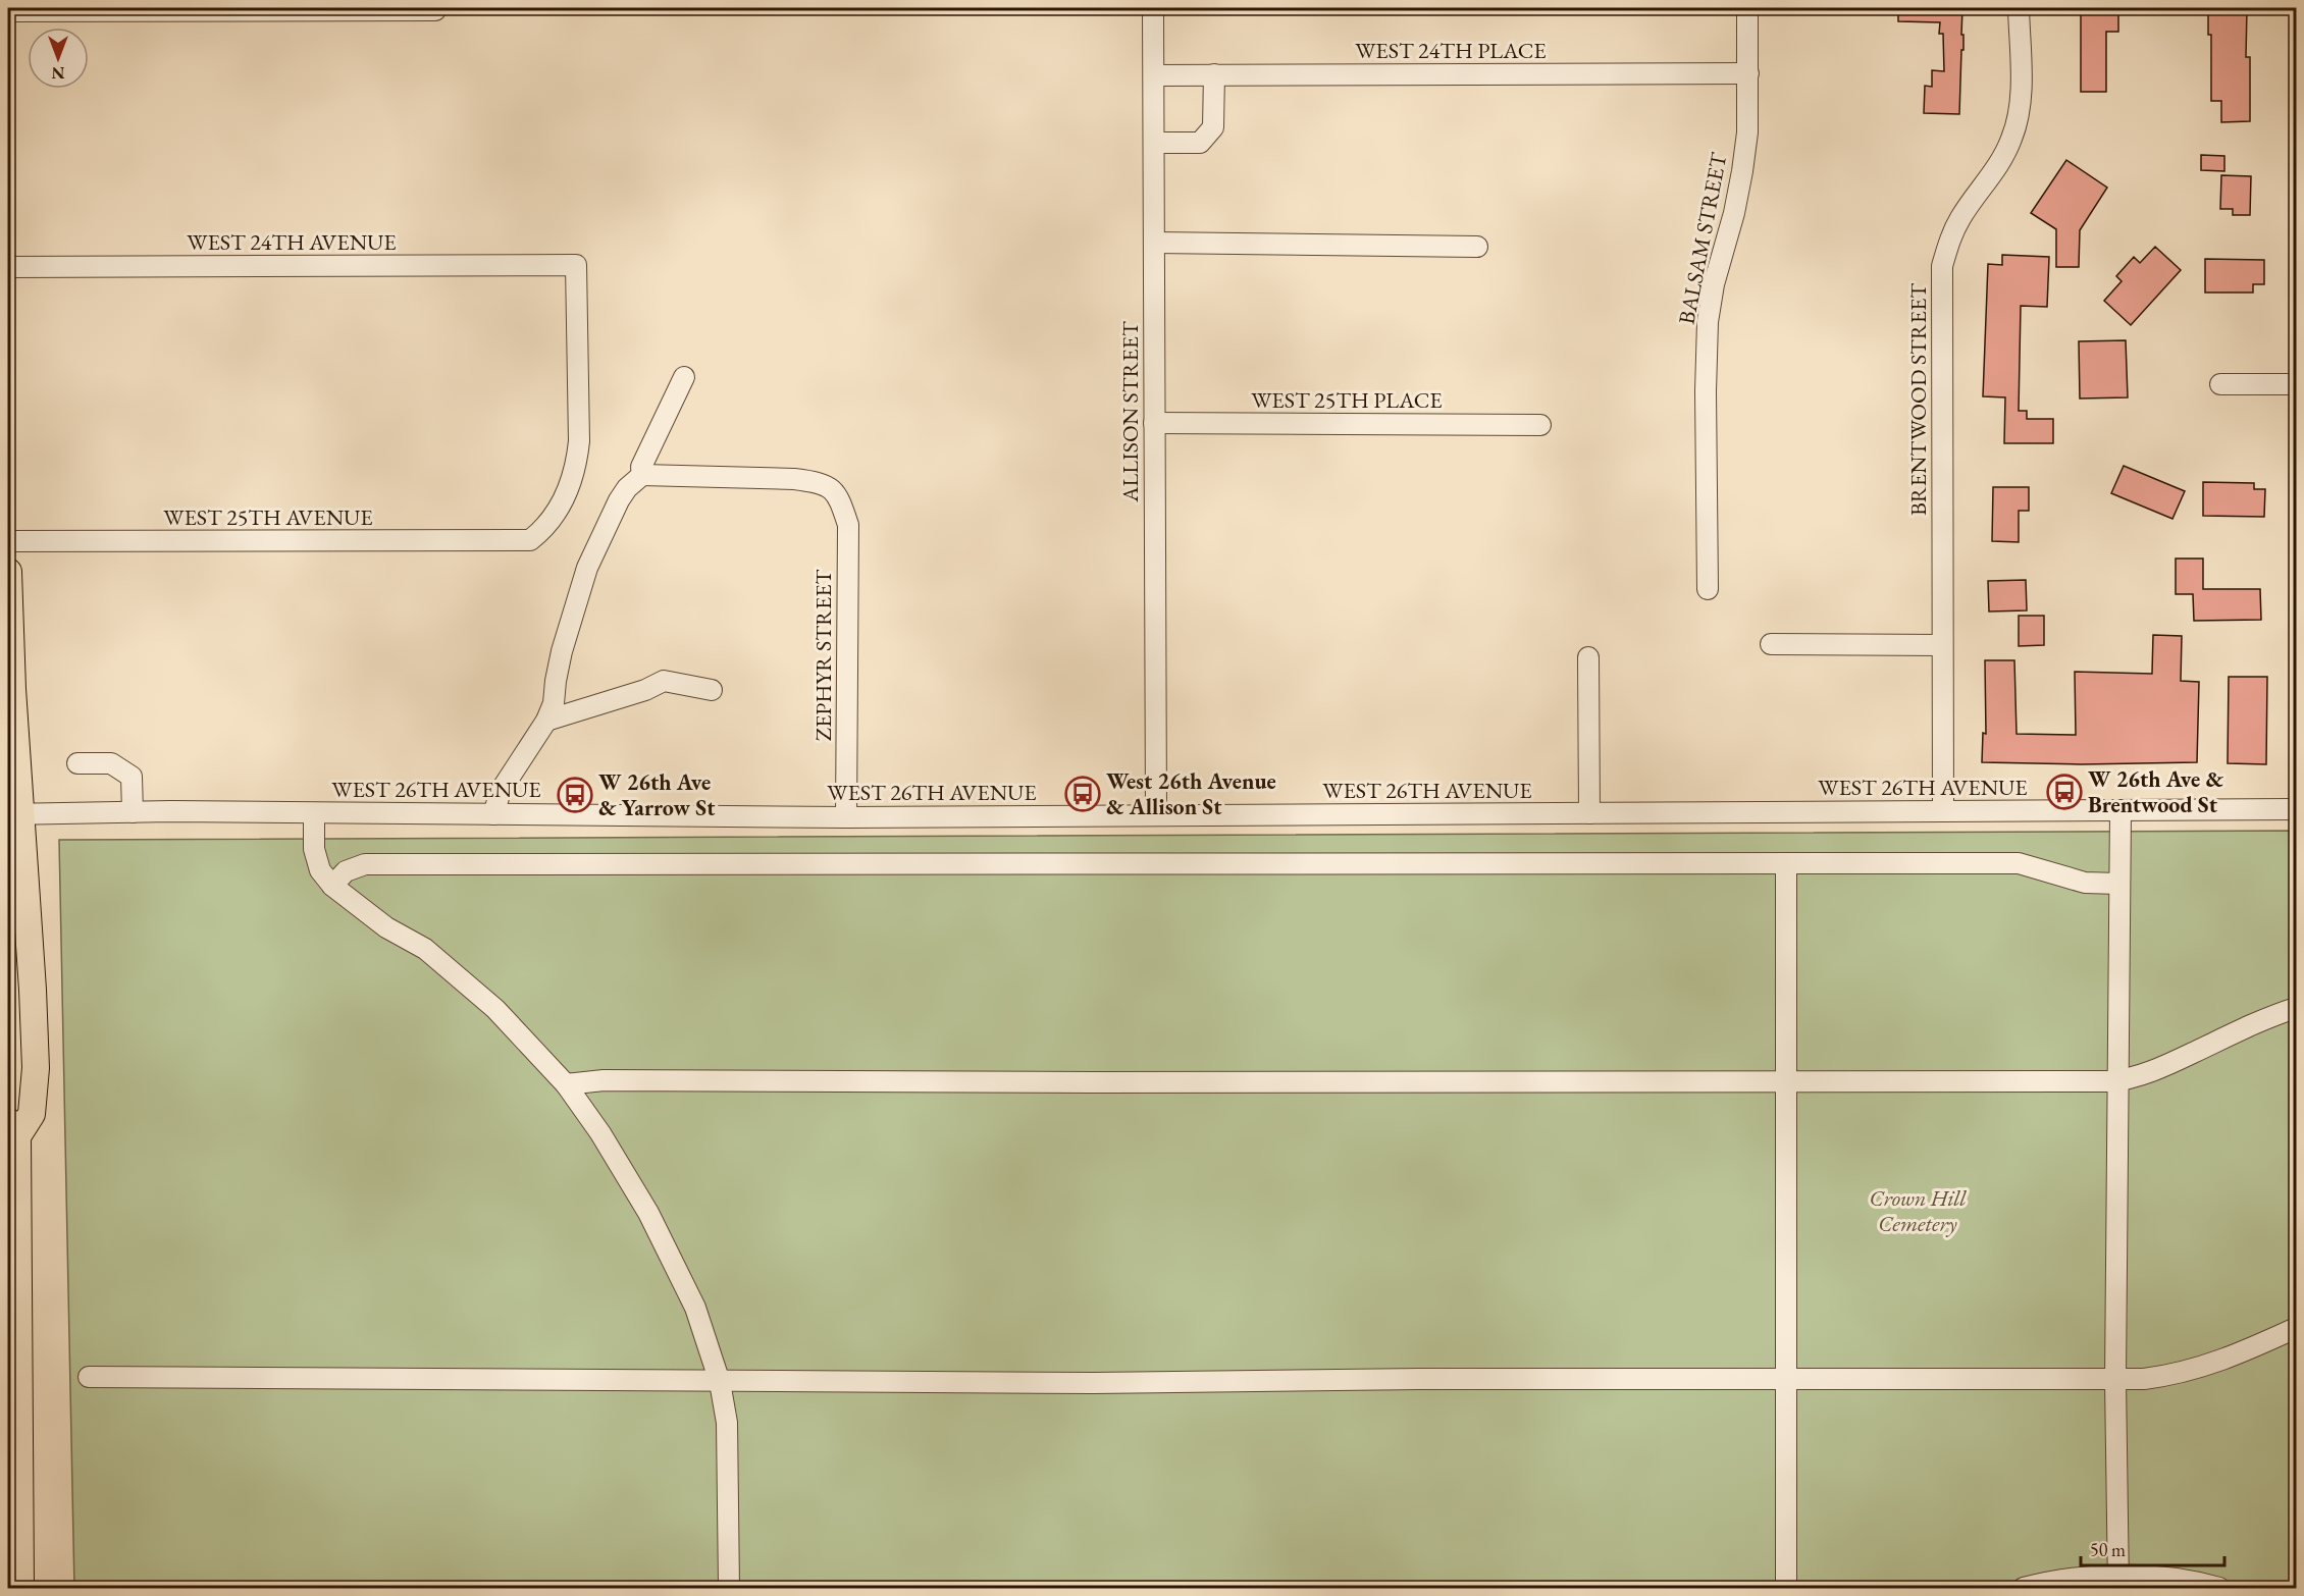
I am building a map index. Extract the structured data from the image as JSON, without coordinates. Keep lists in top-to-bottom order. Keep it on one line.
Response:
{"streets":{"street":["WEST 24TH PLACE","BALSAM STREET","WEST 24TH AVENUE","WEST 25TH PLACE","BRENTWOOD STREET","ALLISON STREET","WEST 25TH AVENUE","ZEPHYR STREET","WEST 26TH AVENUE"]},"crossings":[["WEST 24TH PLACE","BALSAM STREET"],["WEST 24TH PLACE","ALLISON STREET"],["WEST 24TH AVENUE","WEST 25TH AVENUE"],["WEST 25TH PLACE","ALLISON STREET"],["BRENTWOOD STREET","WEST 26TH AVENUE"],["ALLISON STREET","WEST 26TH AVENUE"],["ZEPHYR STREET","WEST 26TH AVENUE"]],"parks":["Crown Hill Cemetery"],"places":{"bus stop":["W 26th Ave & Brentwood St","West 26th Avenue & Allison St","W 26th Ave & Yarrow St"]},"scale_bar":"50 m","north":"bottom"}
